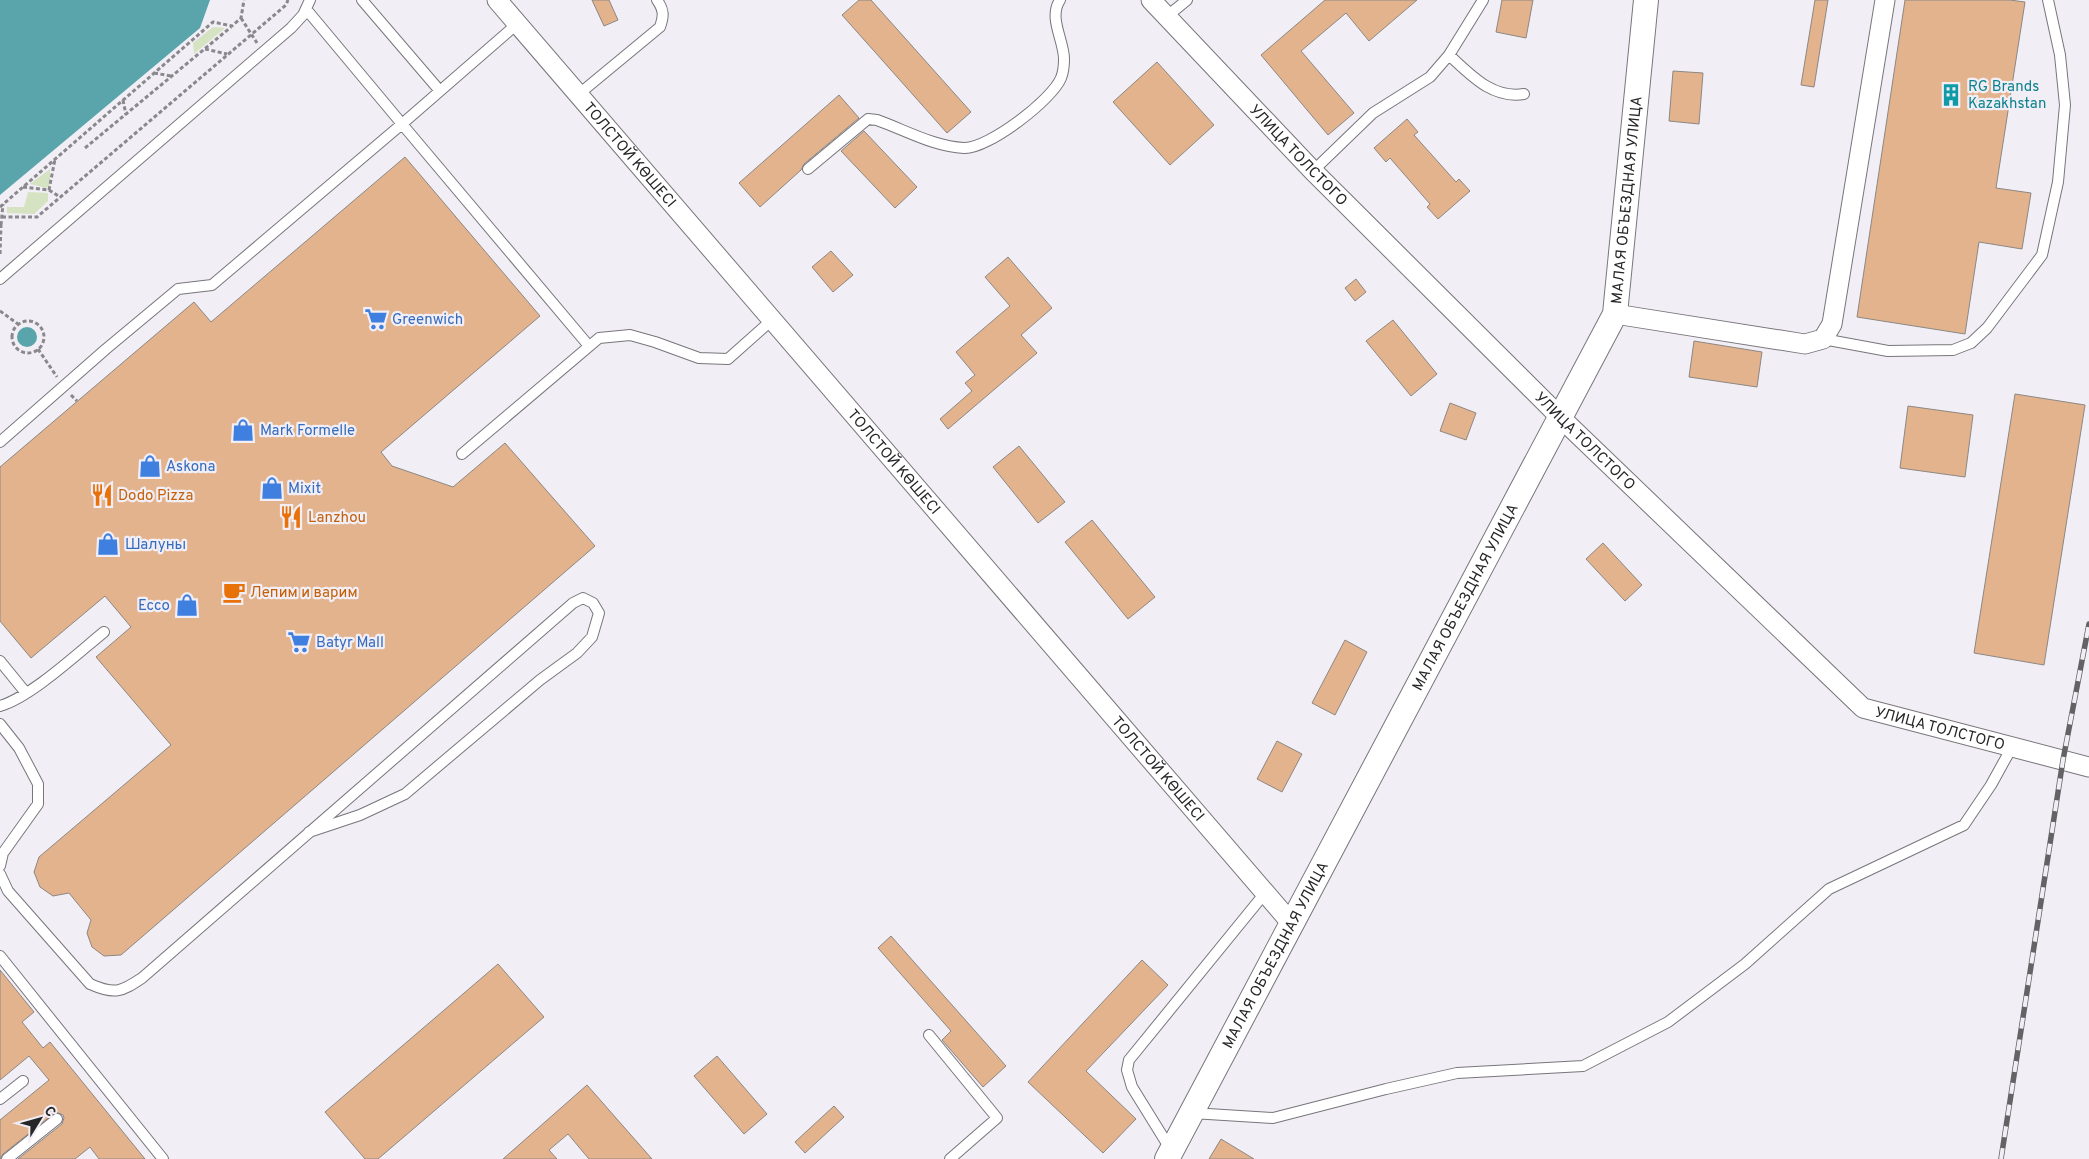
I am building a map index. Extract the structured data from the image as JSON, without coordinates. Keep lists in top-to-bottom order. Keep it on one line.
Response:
{"streets":{"street":["ТОЛСТОЙ КӨШЕСІ","УЛИЦА ТОЛСТОГО","МАЛАЯ ОБЪЕЗДНАЯ УЛИЦА"]},"crossings":[["ТОЛСТОЙ КӨШЕСІ","МАЛАЯ ОБЪЕЗДНАЯ УЛИЦА"],["УЛИЦА ТОЛСТОГО","МАЛАЯ ОБЪЕЗДНАЯ УЛИЦА"]],"places":{"building":["RG Brands Kazakhstan"],"supermarket":["Greenwich","Batyr Mall"],"shop":["Mark Formelle","Askona","Mixit","Шалуны","Ecco"],"restaurant":["Dodo Pizza","Lanzhou"],"cafe":["Лепим и варим"]},"north":"top right"}
